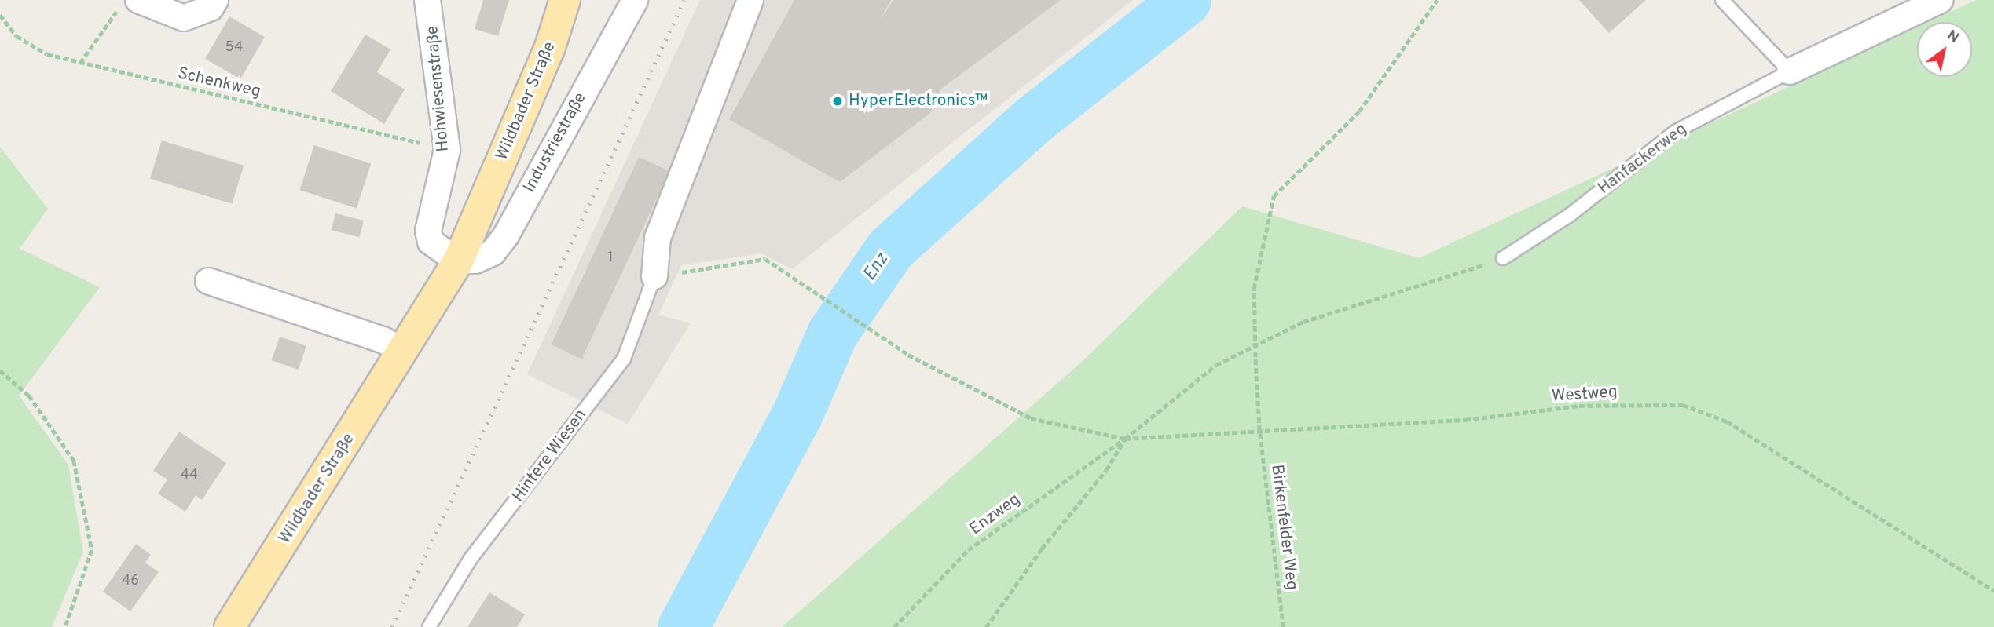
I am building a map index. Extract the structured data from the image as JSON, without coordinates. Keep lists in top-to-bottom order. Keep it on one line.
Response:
{"streets":{"main road":["Wildbader Straße"],"street":["Hohwiesenstraße","Industriestraße","Hanfackerweg"],"lane":["Hintere Wiesen"],"path":["Schenkweg","Westweg","Enzweg","Birkenfelder Weg"]},"crossings":[["Schenkweg","Hohwiesenstraße"],["Hohwiesenstraße","Wildbader Straße"],["Hohwiesenstraße","Industriestraße"],["Wildbader Straße","Industriestraße"],["Hanfackerweg","Enzweg"],["Westweg","Hintere Wiesen"],["Westweg","Enzweg"],["Westweg","Birkenfelder Weg"],["Enzweg","Birkenfelder Weg"]],"water":["Enz"],"places":["HyperElectronics™"],"house_numbers":["54","1","44","46"],"north":"top right"}
